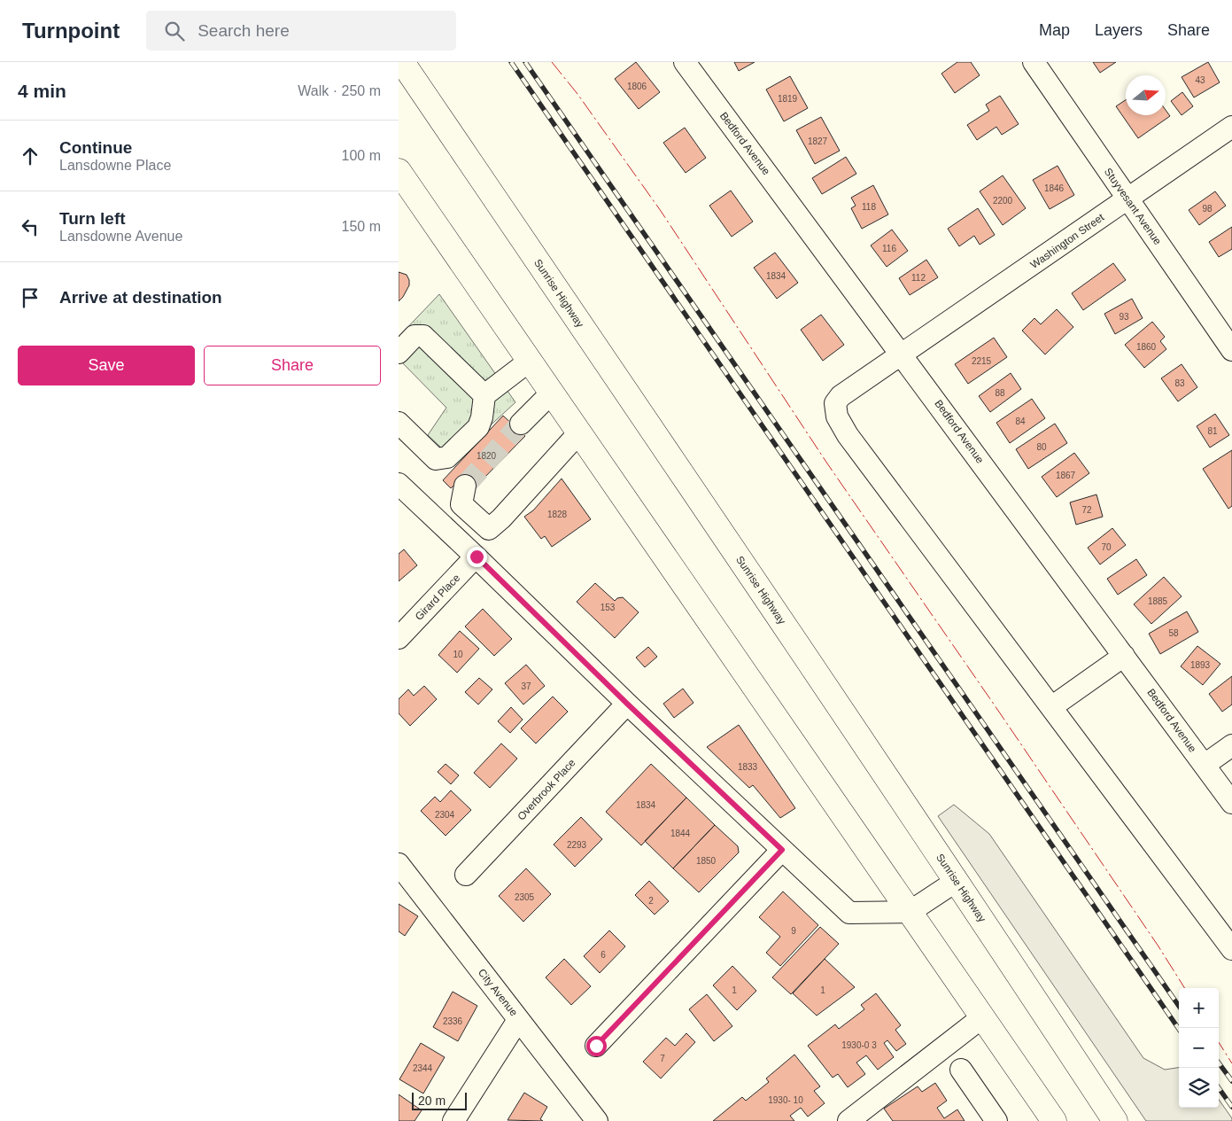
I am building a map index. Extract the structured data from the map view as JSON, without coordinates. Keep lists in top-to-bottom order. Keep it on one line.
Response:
{"streets":{"highway":["Sunrise Highway"],"street":["Bedford Avenue","Stuyvesant Avenue","Washington Street","Girard Place","Overbrook Place","City Avenue"]},"crossings":[["Bedford Avenue","Washington Street"],["Stuyvesant Avenue","Washington Street"]],"house_numbers":["43","1806","1819","1827","1846","2200","118","98","116","1834","112","93","1860","2215","83","88","84","81","80","1820","1867","72","1828","70","1885","153","58","10","1893","37","1833","1834","2304","1844","2293","1850","2305","2","9","6","1","1","2336","1930-0 3","7","2344","1930- 10"],"scale_bar":"20 m","north":"right","page":{"header":"Turnpoint","search":"Search here","nav":["Map","Layers","Share"],"heading":["4 min","Walk · 250 m"],"list":[["Continue","Lansdowne Place","100 m"],["Turn left","Lansdowne Avenue","150 m"],"Arrive at destination"],"buttons":["Save","Share"],"map_buttons":["+","−"],"scale":"20 m"}}
